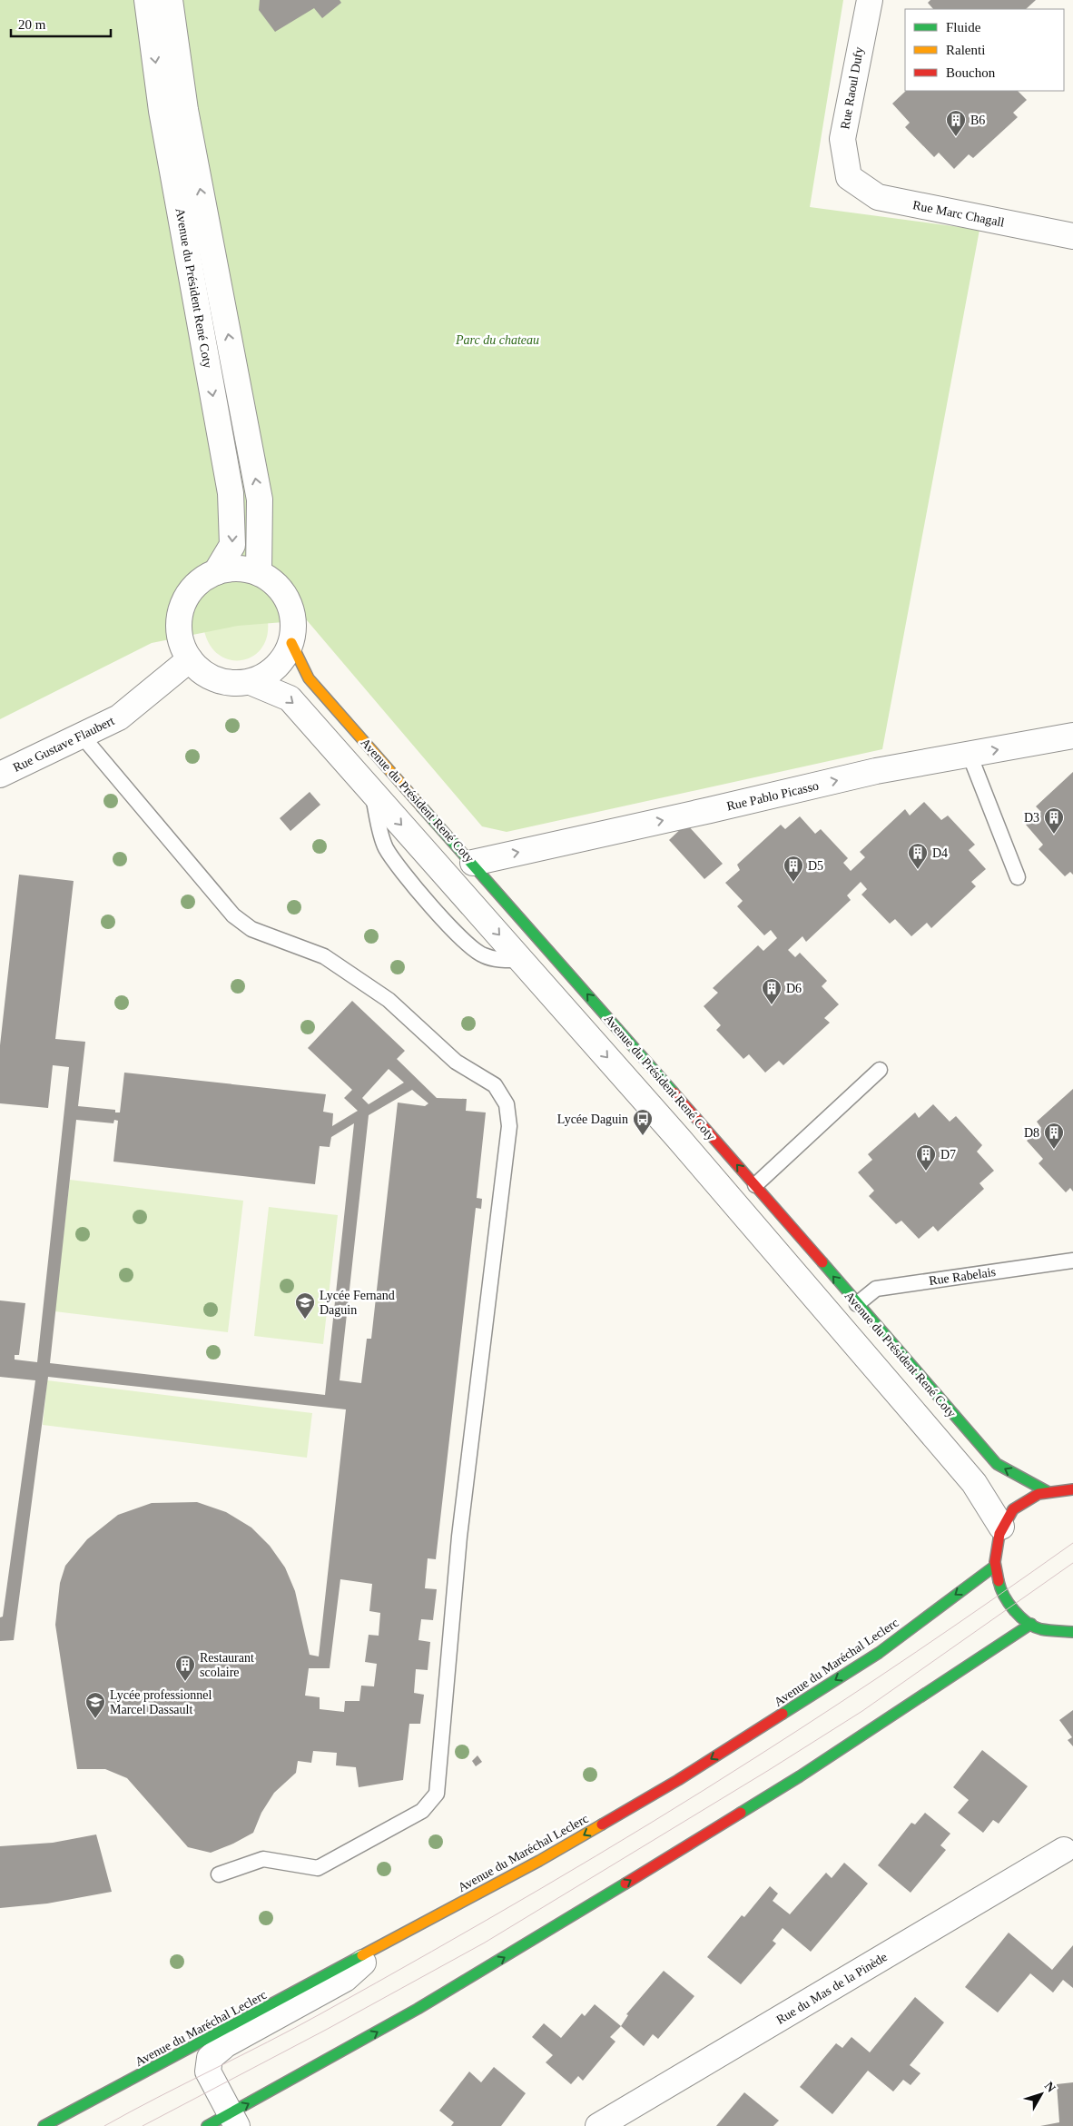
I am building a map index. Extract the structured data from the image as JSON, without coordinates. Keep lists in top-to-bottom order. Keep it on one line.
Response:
{"streets":{"main road":["Avenue du Président René Coty","Avenue du Maréchal Leclerc"],"street":["Rue Raoul Dufy","Rue Marc Chagall","Rue Gustave Flaubert","Rue Pablo Picasso","Rue du Mas de la Pinède"],"lane":["Rue Rabelais"]},"crossings":[["Rue Raoul Dufy","Rue Marc Chagall"],["Avenue du Président René Coty","Rue Gustave Flaubert"],["Avenue du Président René Coty","Rue Pablo Picasso"],["Avenue du Président René Coty","Rue Rabelais"]],"one_way":["Rue Pablo Picasso"],"parks":["Parc du chateau"],"places":{"building":["B6","D3","D4","D5","D6","D8","D7","Restaurant scolaire"],"bus stop":["Lycée Daguin"],"school or university":["Lycée Fernand Daguin","Lycée professionnel Marcel Dassault"]},"legend":["Fluide","Ralenti","Bouchon"],"scale_bar":"20 m","north":"top right"}
